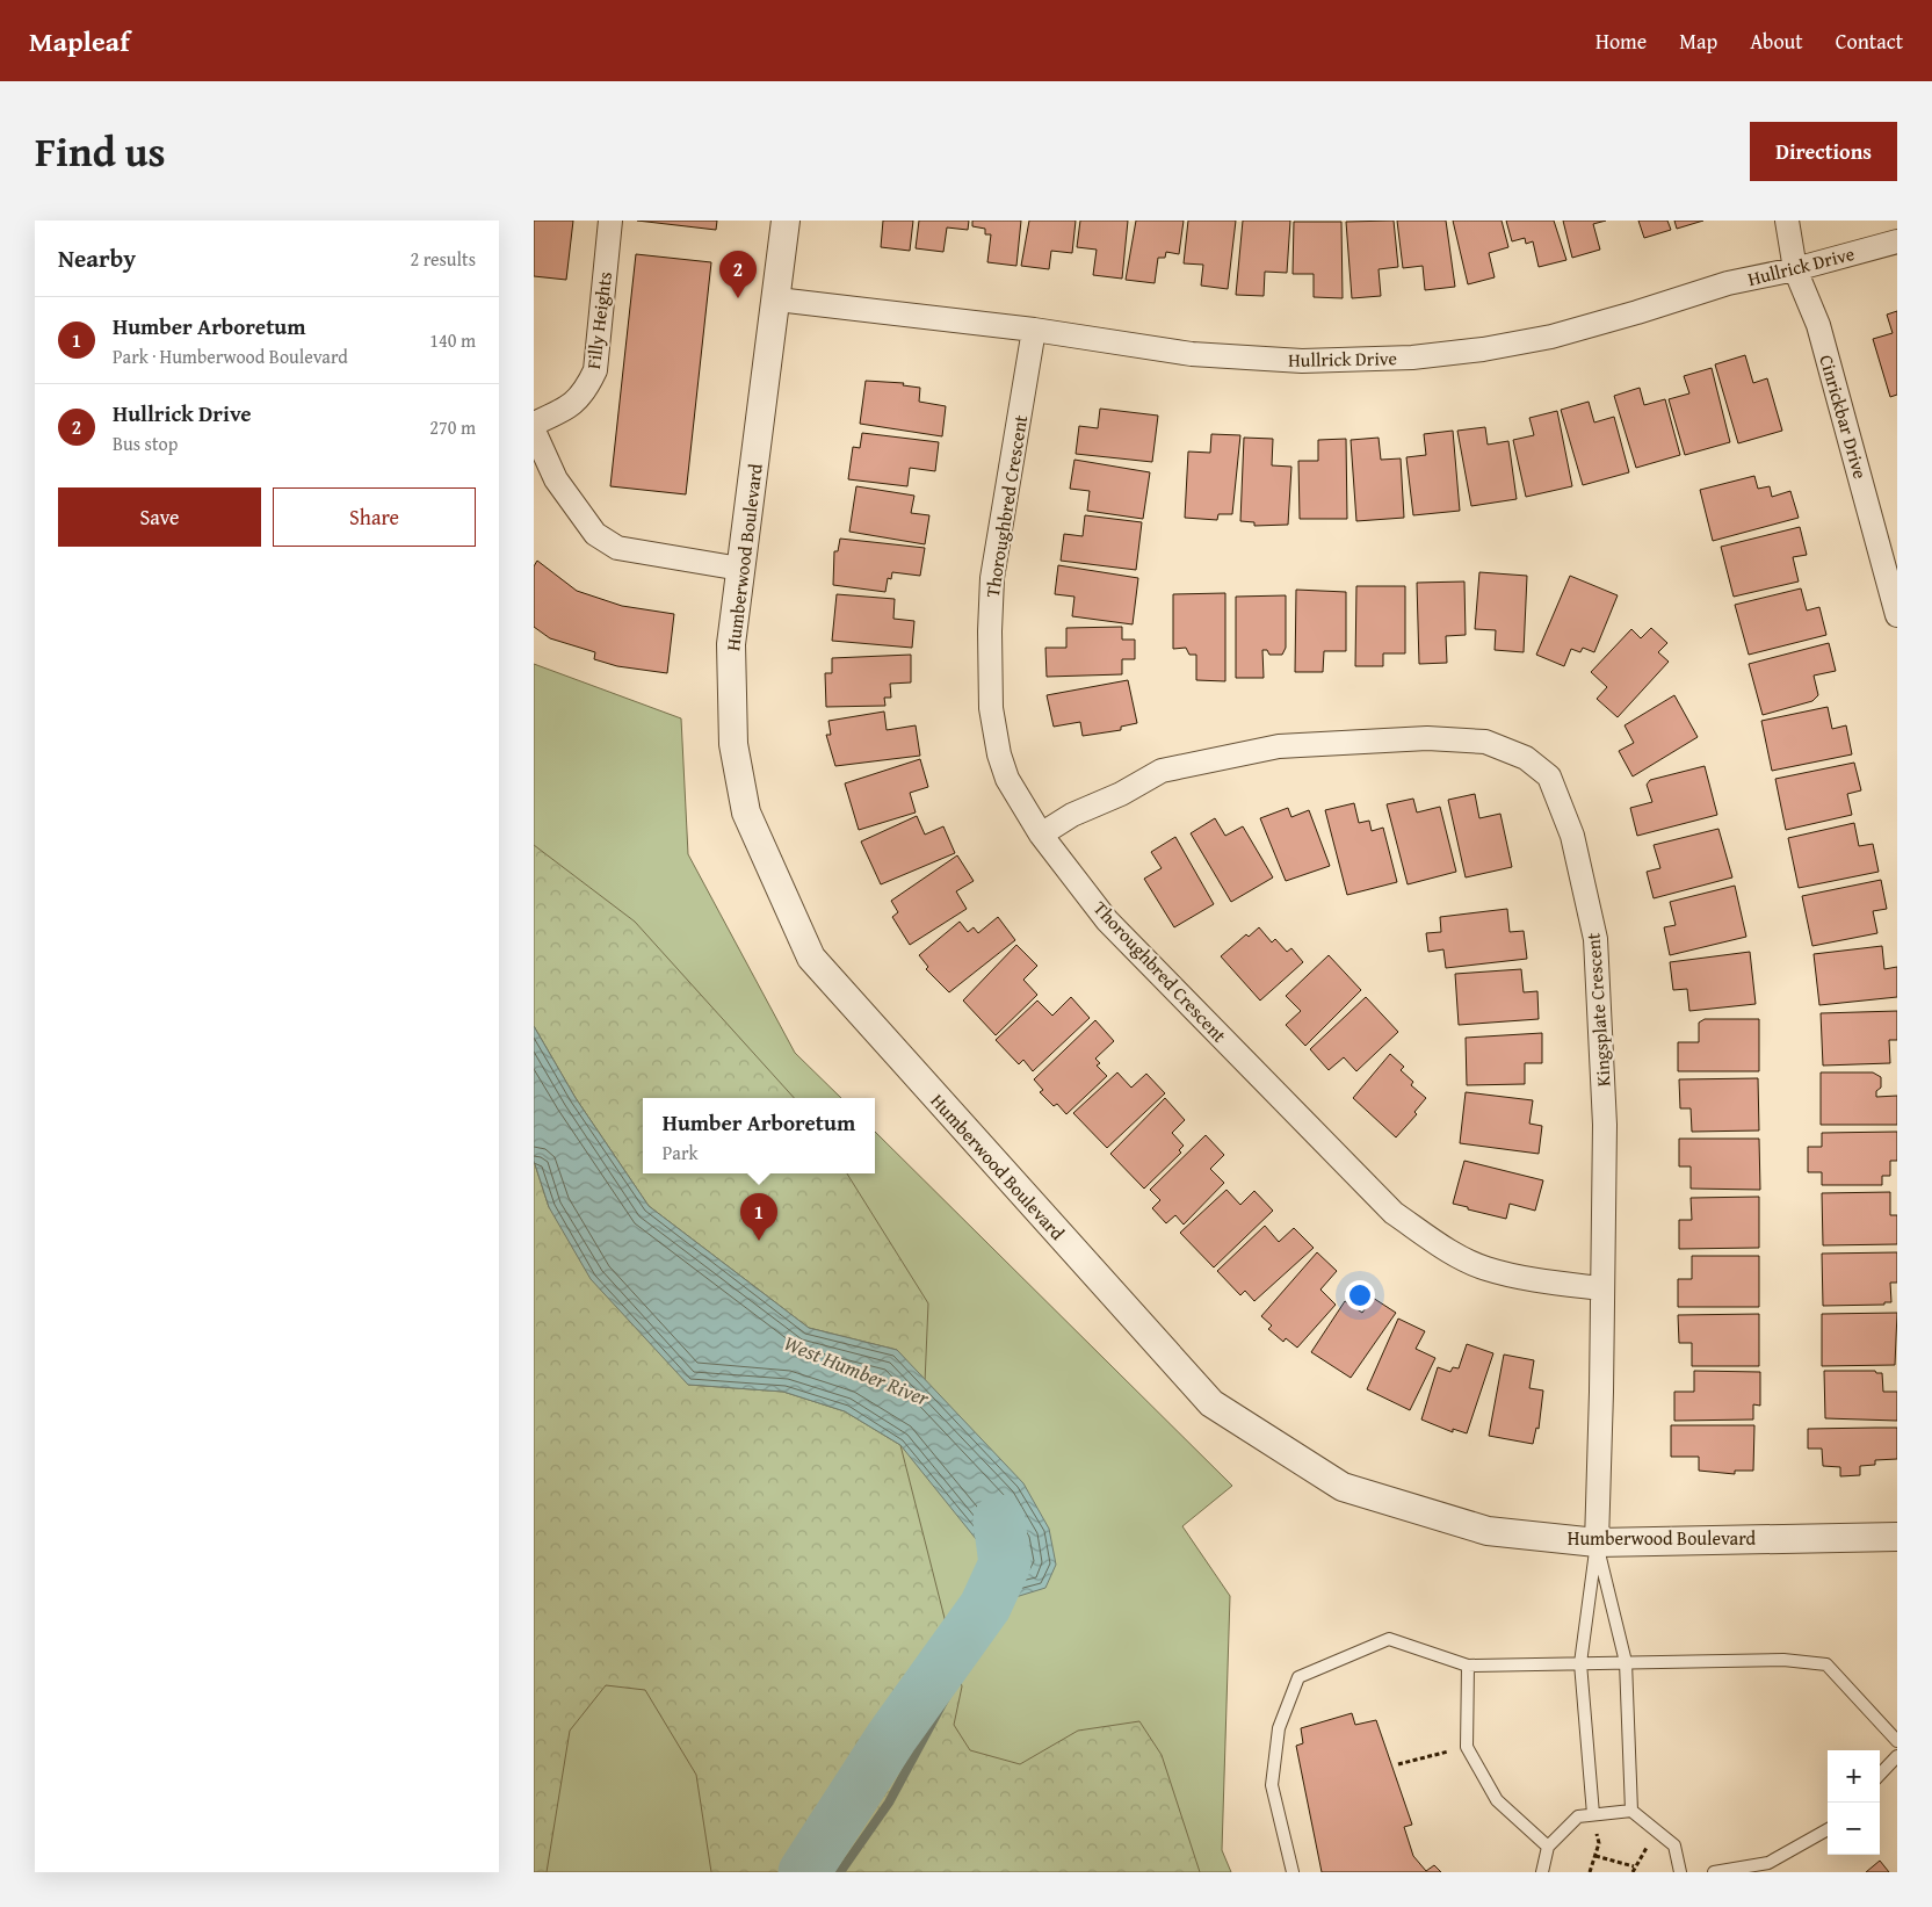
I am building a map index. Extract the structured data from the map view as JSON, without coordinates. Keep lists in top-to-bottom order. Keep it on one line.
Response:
{"streets":{"street":["Hullrick Drive","Filly Heights","Cinrickbar Drive","Thoroughbred Crescent","Humberwood Boulevard","Kingsplate Crescent"]},"crossings":[["Hullrick Drive","Cinrickbar Drive"],["Hullrick Drive","Thoroughbred Crescent"],["Hullrick Drive","Humberwood Boulevard"],["Thoroughbred Crescent","Kingsplate Crescent"],["Humberwood Boulevard","Kingsplate Crescent"]],"water":["West Humber River"],"page":{"header":"Mapleaf","nav":["Home","Map","About","Contact"],"title":"Find us","buttons":["Directions",["Save","Share"]],"heading":["Nearby","2 results"],"pins":["2","1"],"list":[{"mark":"1","name":"Humber Arboretum","note":"Park · Humberwood Boulevard","value":"140 m"},{"mark":"2","name":"Hullrick Drive","note":"Bus stop","value":"270 m"}],"popup":["Humber Arboretum","Park"],"map_buttons":["+","−"]}}
